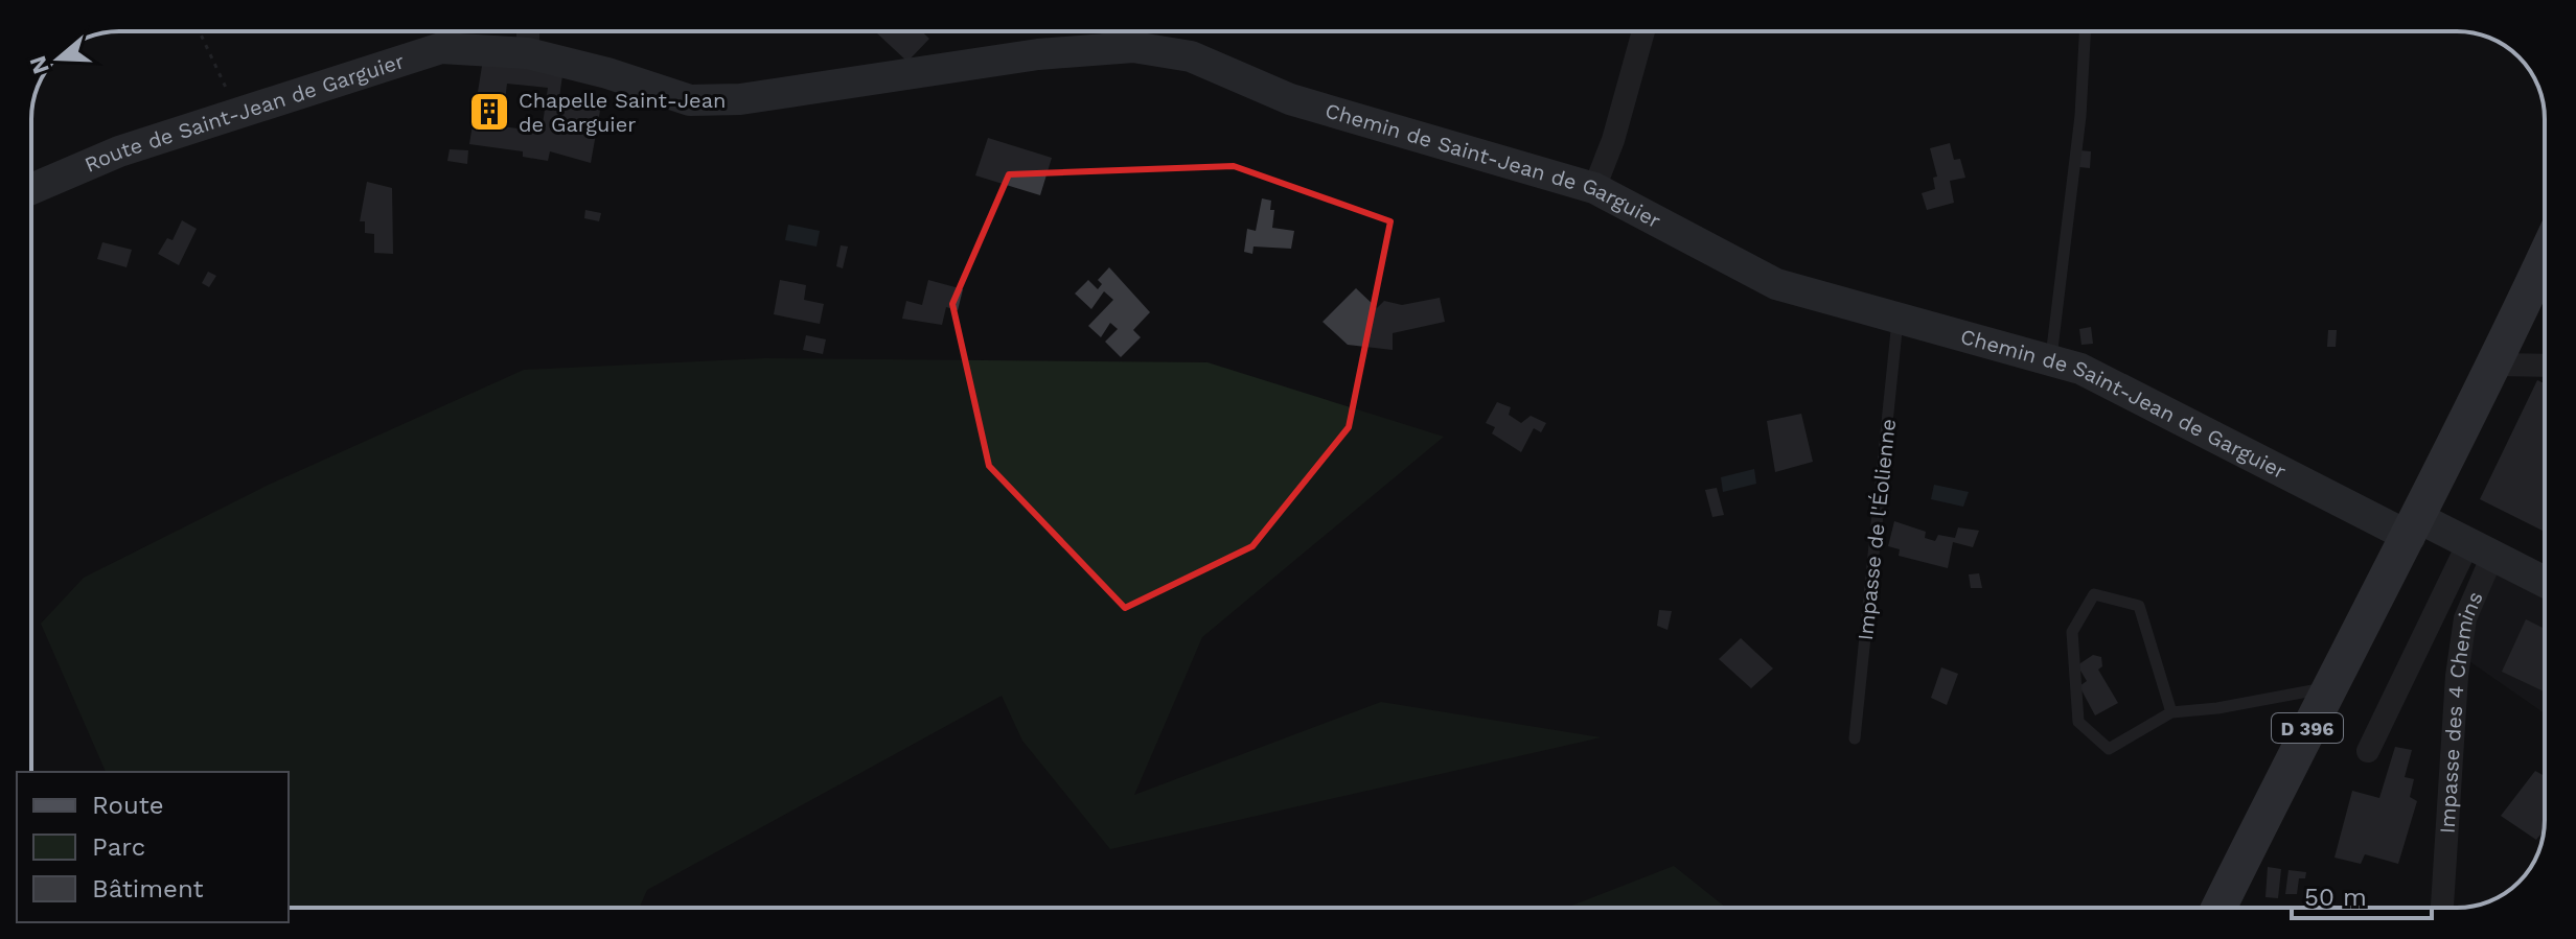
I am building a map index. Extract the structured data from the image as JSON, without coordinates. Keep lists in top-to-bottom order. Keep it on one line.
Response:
{"streets":{"main road":["D 396"],"street":["Route de Saint-Jean de Garguier","Chemin de Saint-Jean de Garguier","Impasse des 4 Chemins"],"lane":["Impasse de l'Éolienne"]},"crossings":[["Route de Saint-Jean de Garguier","Chemin de Saint-Jean de Garguier"],["Chemin de Saint-Jean de Garguier","Impasse de l'Éolienne"],["Chemin de Saint-Jean de Garguier","Impasse des 4 Chemins"],["Chemin de Saint-Jean de Garguier","D 396"]],"places":{"building":["Chapelle Saint-Jean de Garguier"]},"legend":["Route","Parc","Bâtiment"],"scale_bar":"50 m","north":"left"}
